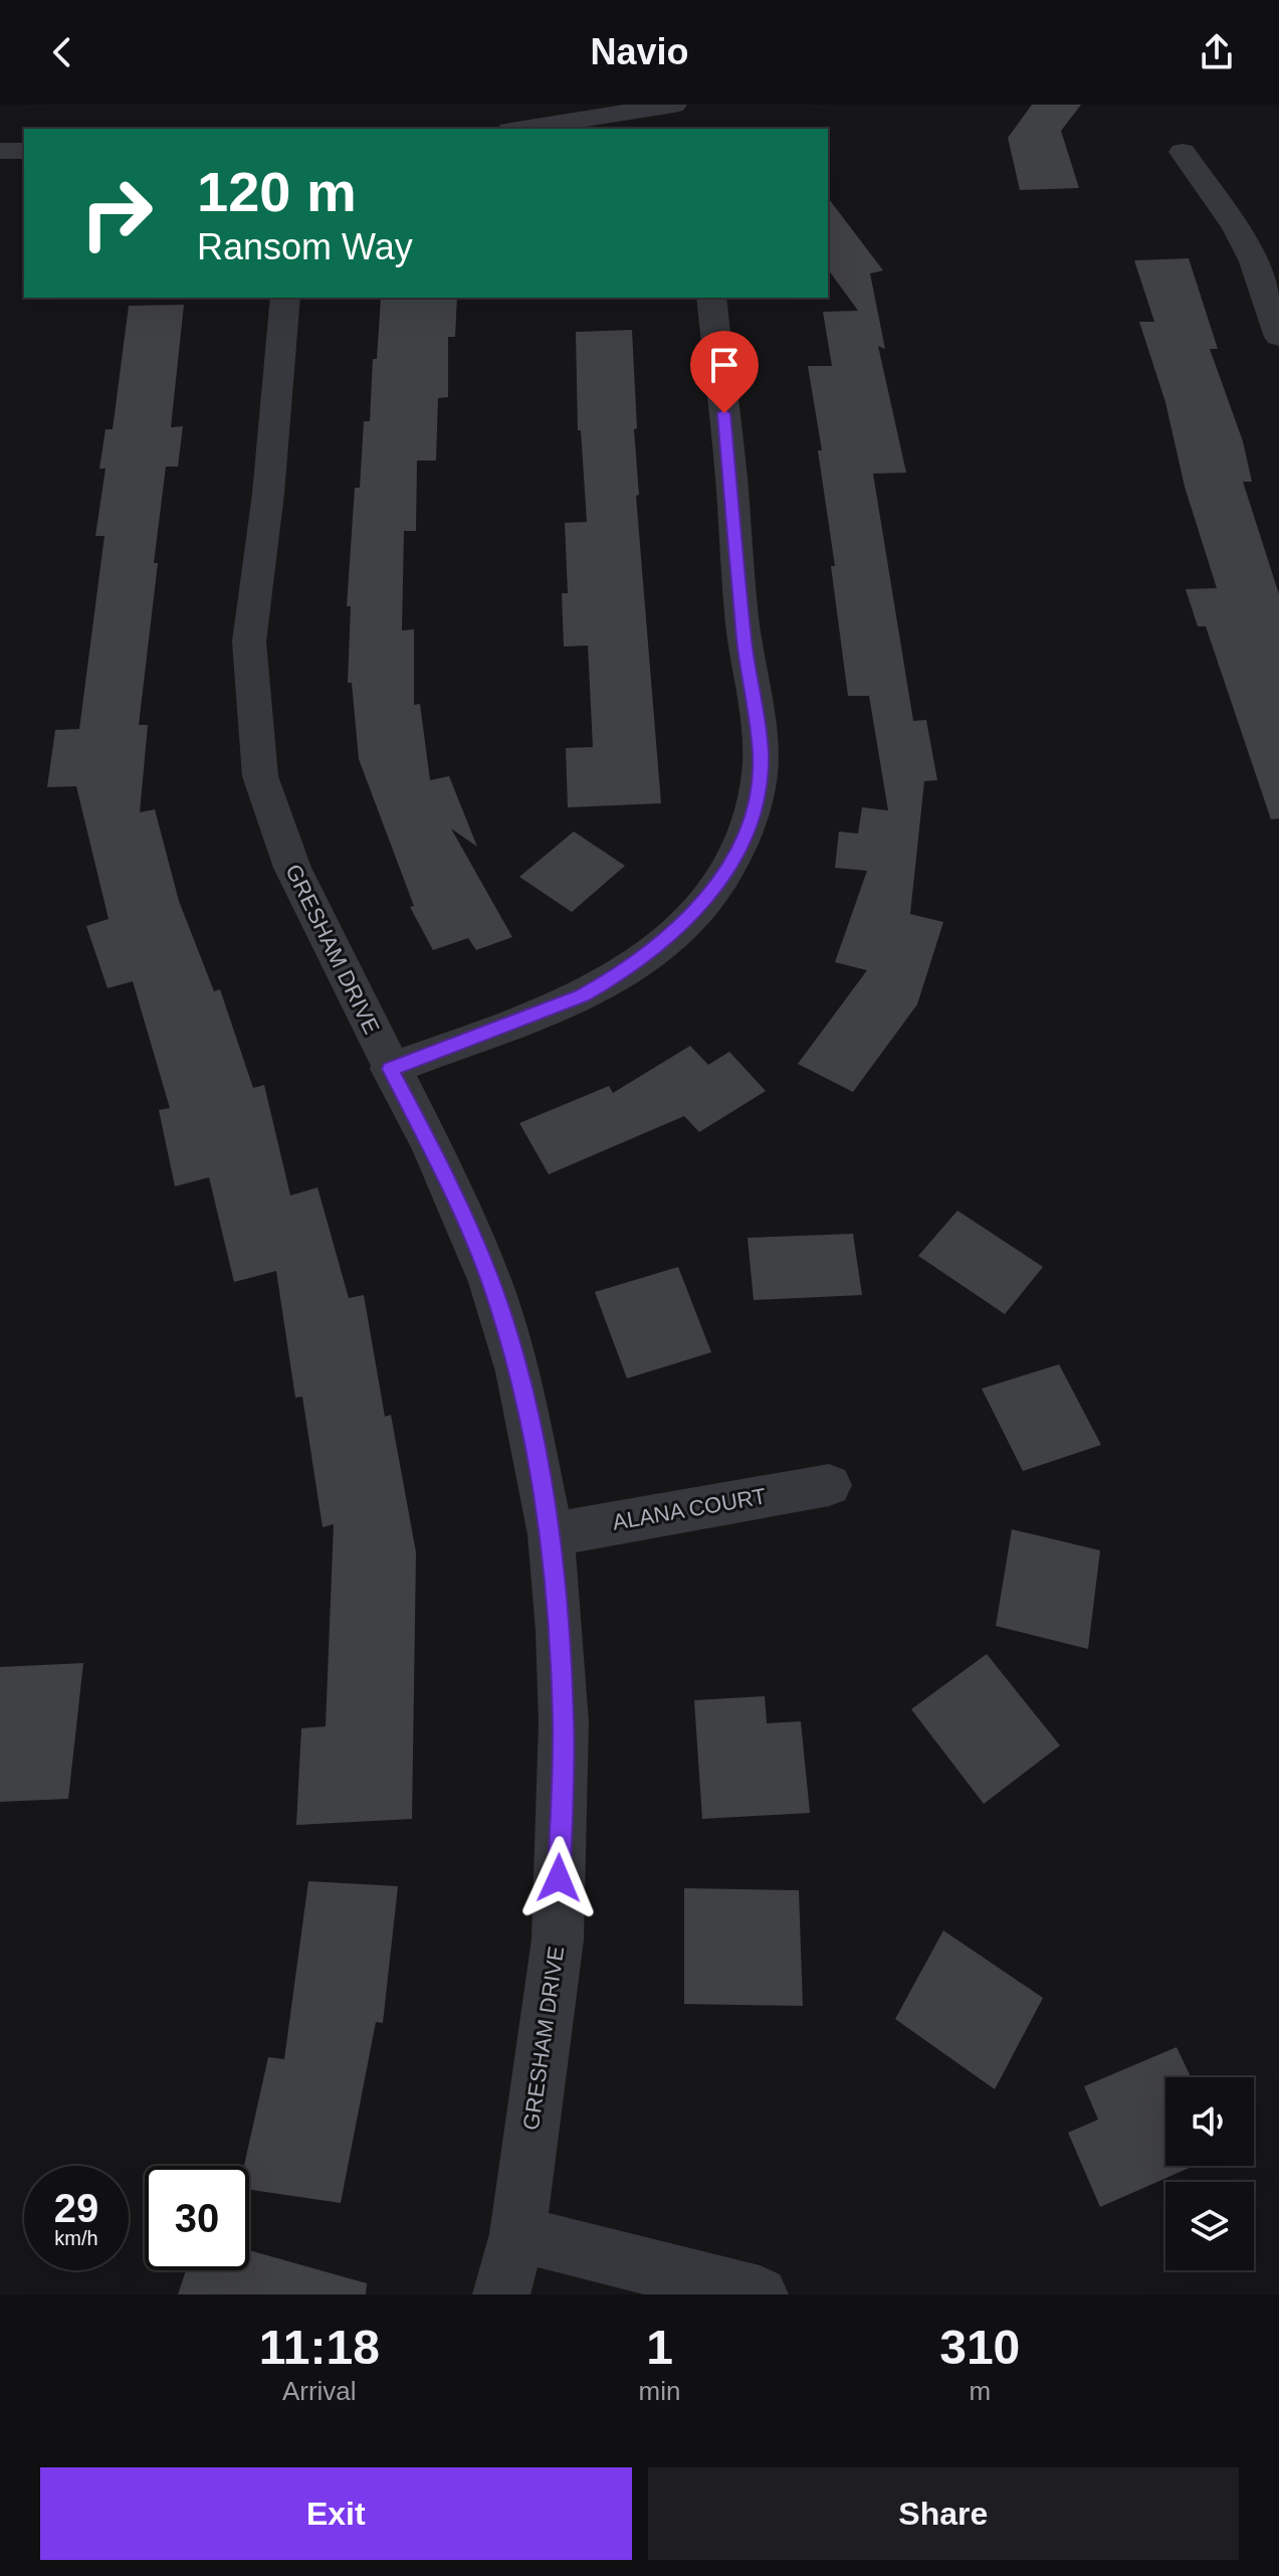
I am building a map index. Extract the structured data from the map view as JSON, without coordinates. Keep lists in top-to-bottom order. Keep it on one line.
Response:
{"streets":{"street":["GRESHAM DRIVE","ALANA COURT"]},"crossings":[["GRESHAM DRIVE","ALANA COURT"]],"page":{"header":"Navio","turn":["120 m","Ransom Way"],"speed":"29 km/h","limit":"30","eta":["11:18","Arrival","1","min","310","m"],"buttons":["Exit","Share"]}}
